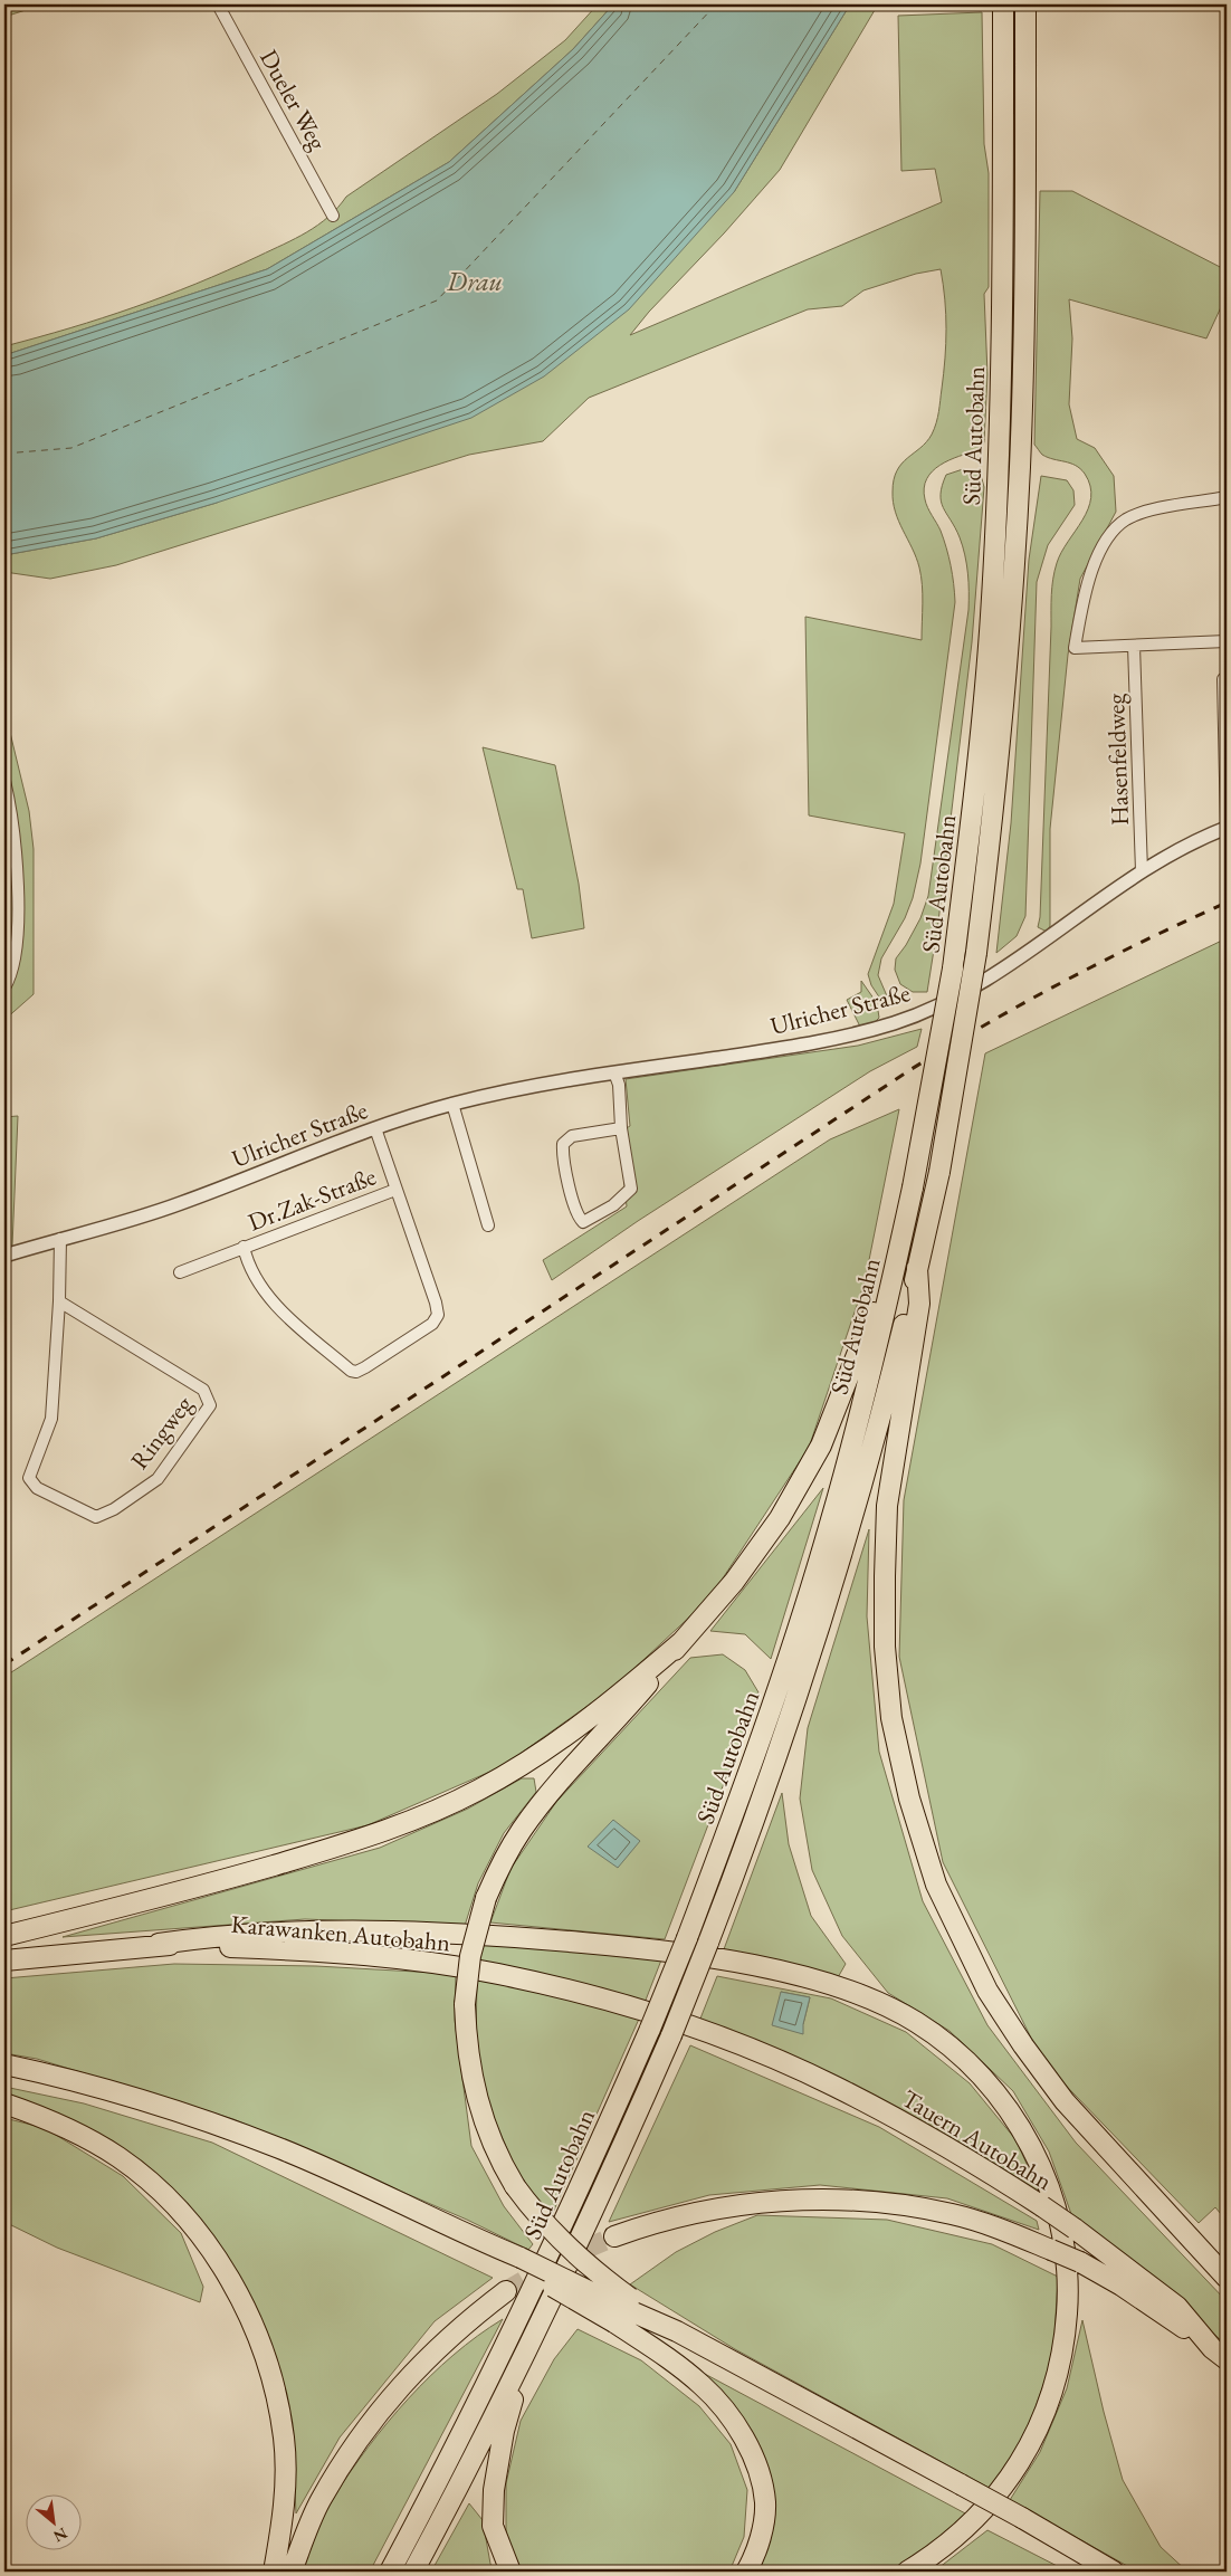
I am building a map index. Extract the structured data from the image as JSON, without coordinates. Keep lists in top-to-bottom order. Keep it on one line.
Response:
{"streets":{"highway":["Süd Autobahn","Karawanken Autobahn","Tauern Autobahn"],"street":["Dueler Weg","Hasenfeldweg","Ulricher Straße","Dr.Zak-Straße","Ringweg"]},"crossings":[["Süd Autobahn","Karawanken Autobahn"],["Süd Autobahn","Tauern Autobahn"],["Hasenfeldweg","Ulricher Straße"],["Ulricher Straße","Dr.Zak-Straße"],["Ulricher Straße","Ringweg"],["Karawanken Autobahn","Tauern Autobahn"]],"water":["Drau"],"north":"bottom right"}
